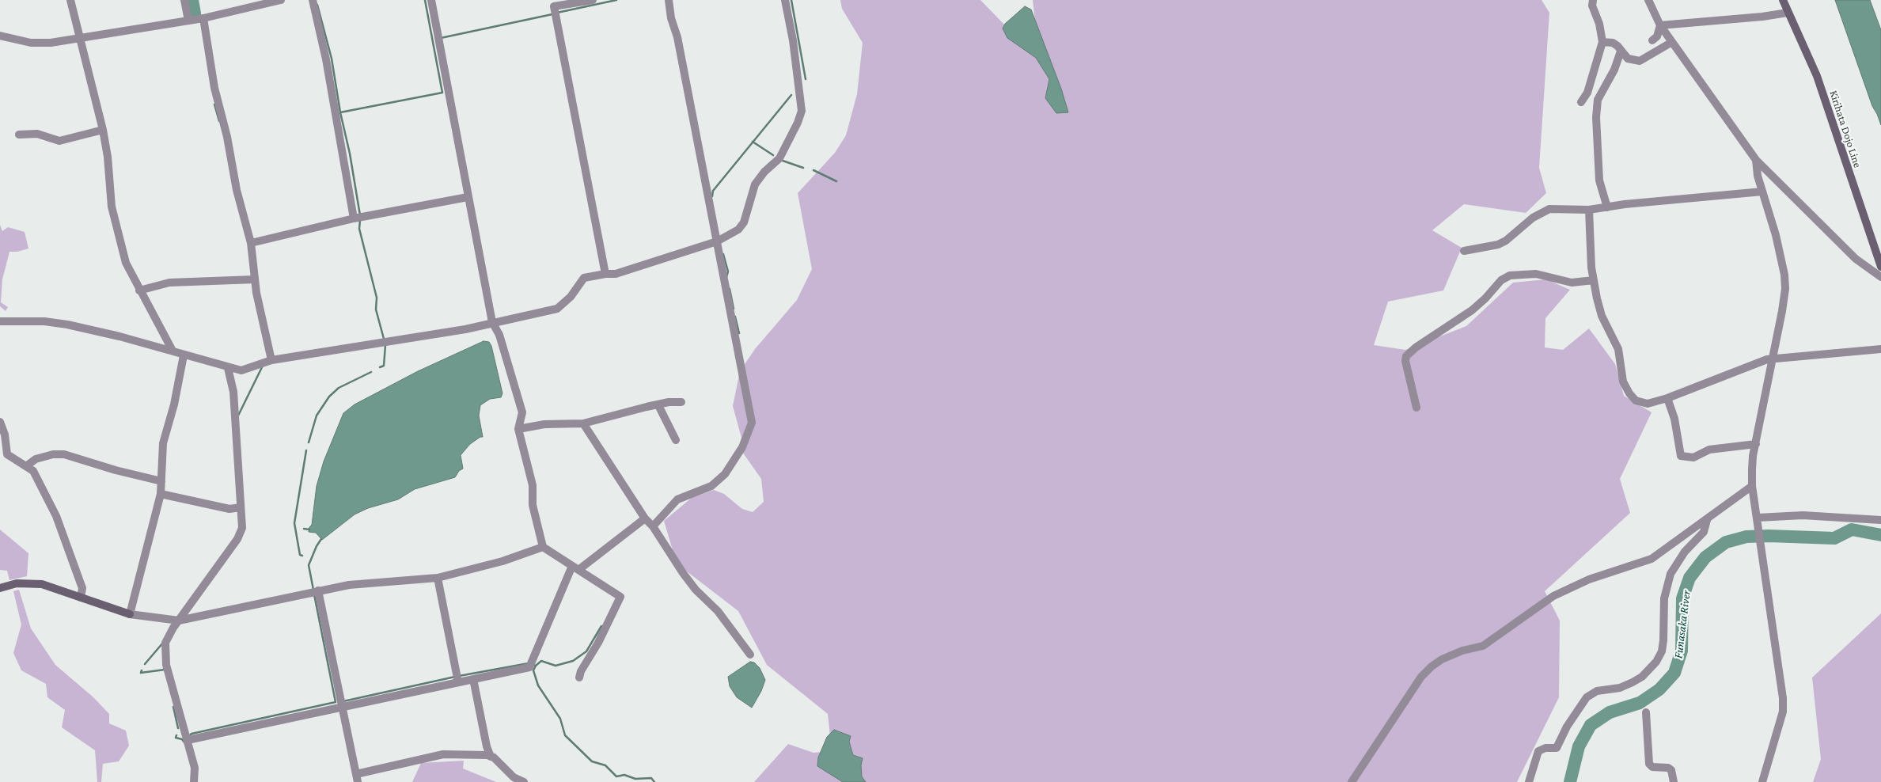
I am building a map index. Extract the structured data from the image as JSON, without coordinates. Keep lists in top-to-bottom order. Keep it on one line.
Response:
{"streets":{"main road":["Kirihata Dojo Line"]},"water":["Funasaka River"]}
